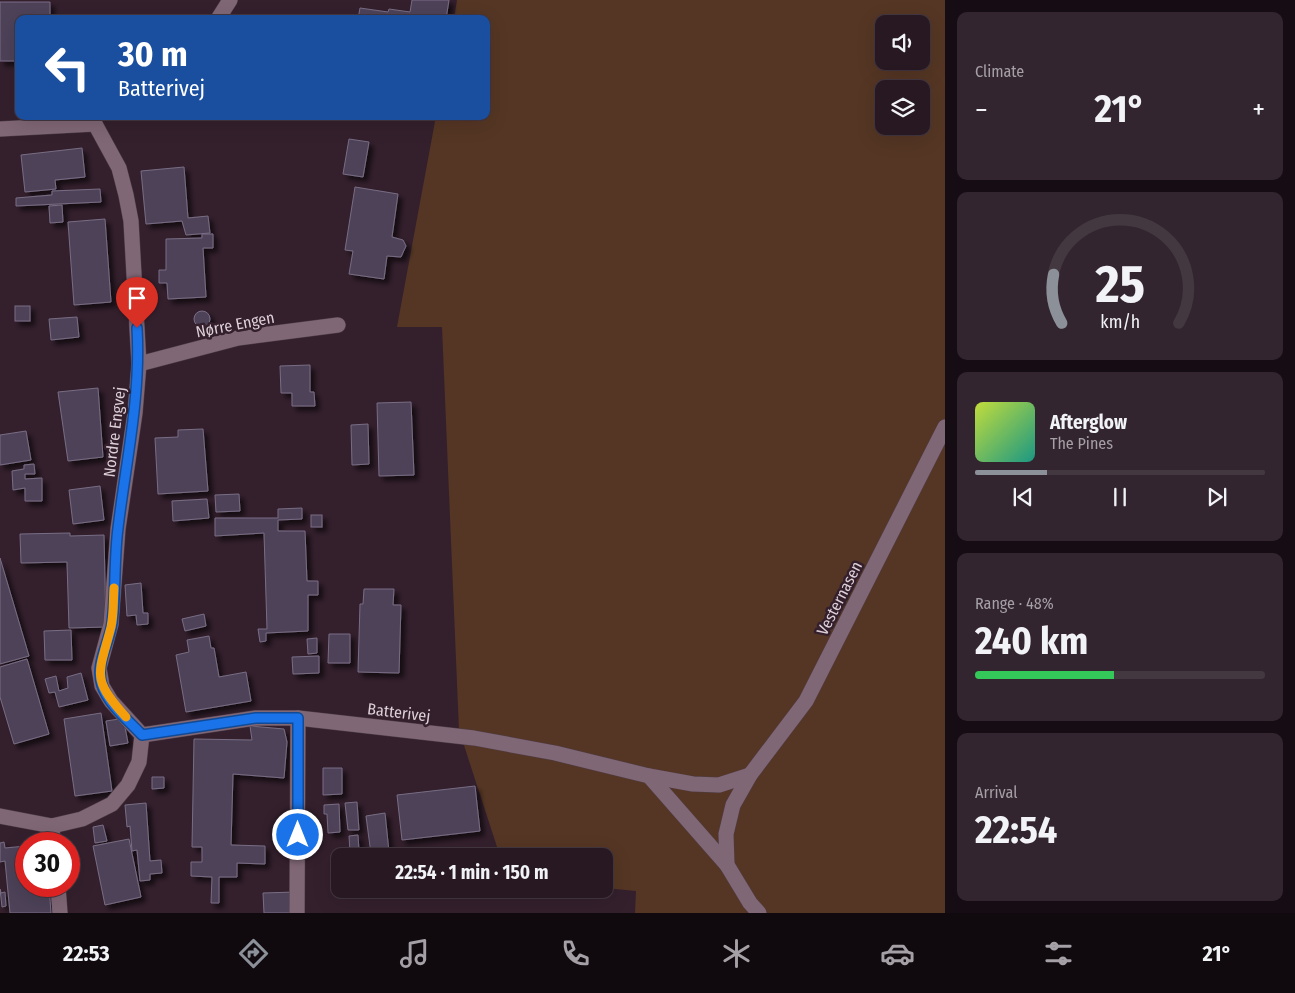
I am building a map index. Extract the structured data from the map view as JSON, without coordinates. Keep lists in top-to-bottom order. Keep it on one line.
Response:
{"streets":{"street":["Nørre Engen","Nordre Engvej","Vesternasen","Batterivej"]},"crossings":[["Nørre Engen","Nordre Engvej"],["Nordre Engvej","Batterivej"],["Vesternasen","Batterivej"]],"page":{"tile":["Climate",["Range · 48%","240 km"],["Arrival","22:54"]],"turn":["30 m","Batterivej"],"heat":["−","21°","+"],"song":["Afterglow","The Pines"],"limit":"30","trip":"22:54 · 1 min · 150 m","tabs":["22:53","21°"],"gauge":["25","km/h"]}}
